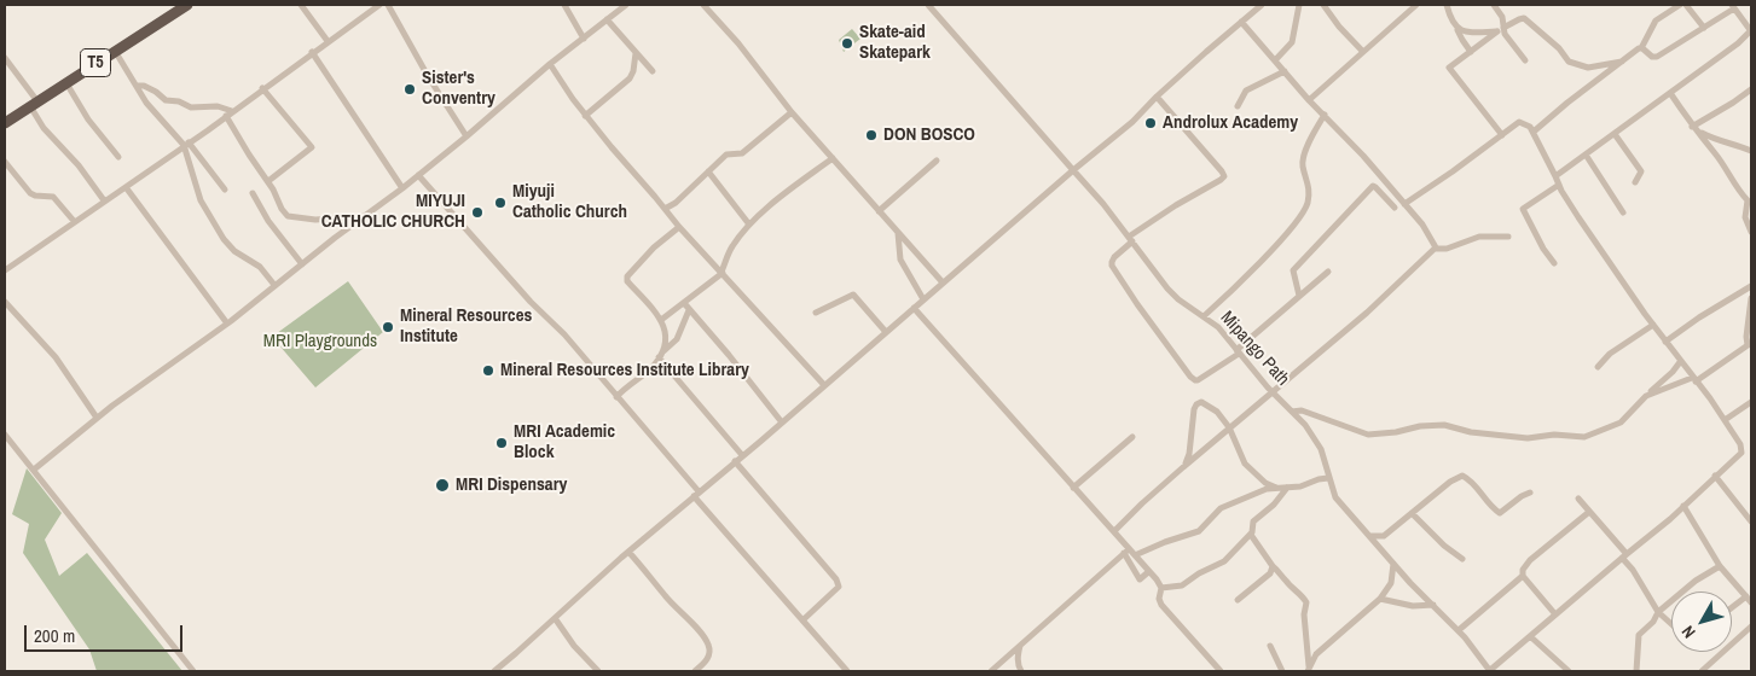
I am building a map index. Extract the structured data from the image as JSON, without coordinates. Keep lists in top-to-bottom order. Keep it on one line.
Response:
{"streets":{"highway":["T5"],"street":["Mipango Path"]},"parks":["MRI Playgrounds"],"places":["Skate-aid Skatepark","Sister's Conventry","Androlux Academy","DON BOSCO","Miyuji Catholic Church","MIYUJI CATHOLIC CHURCH","Mineral Resources Institute","Mineral Resources Institute Library","MRI Academic Block","MRI Dispensary"],"scale_bar":"200 m","north":"bottom left"}
